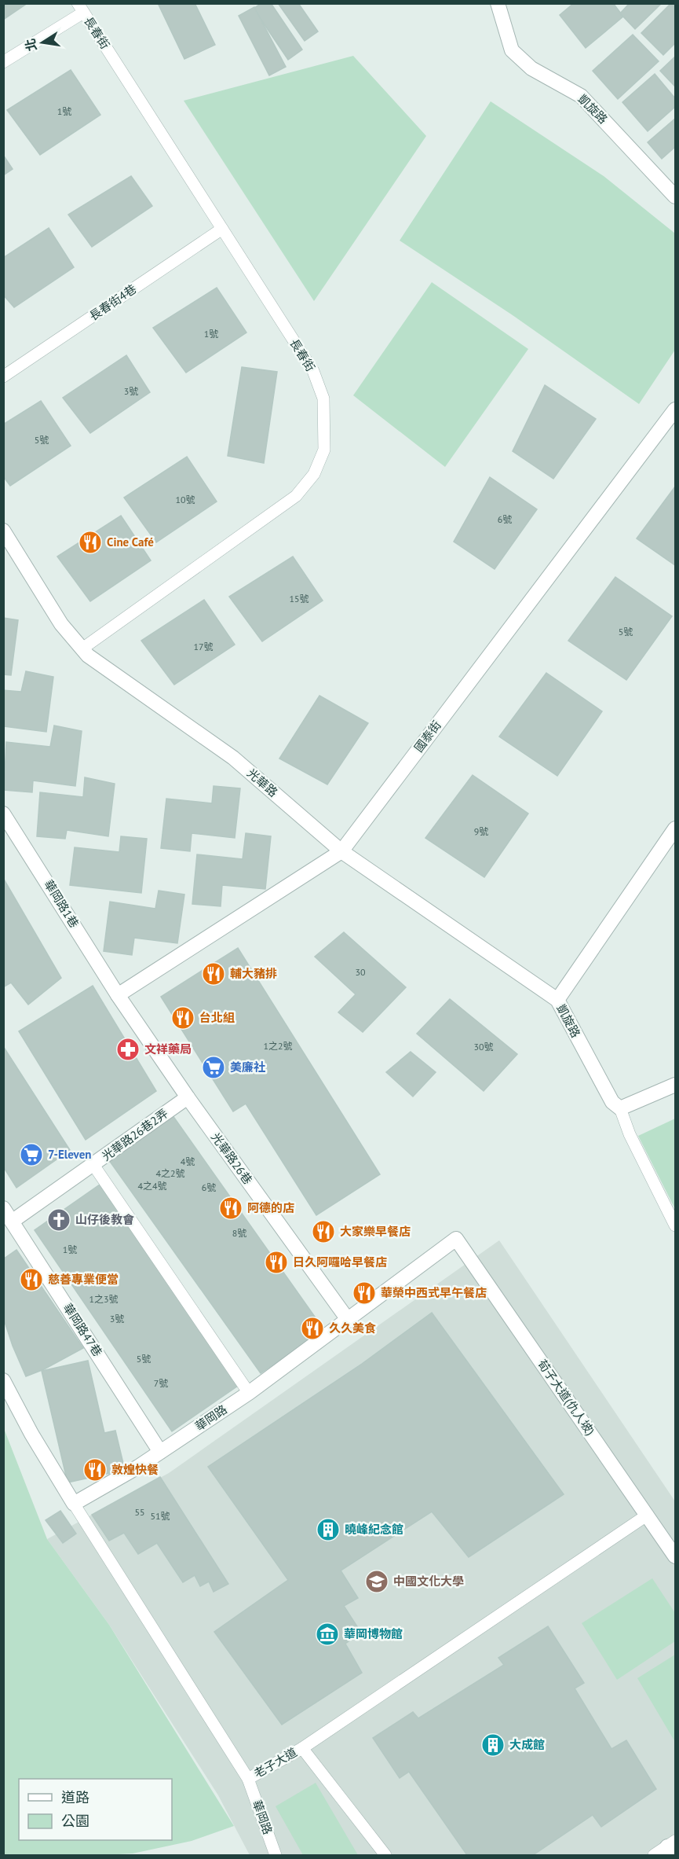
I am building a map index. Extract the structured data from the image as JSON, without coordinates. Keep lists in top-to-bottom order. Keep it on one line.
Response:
{"streets":{"street":["凱旋路","國泰街","光華路","華岡路1巷","光華路26巷2弄","光華路26巷","華岡路47巷","荀子大道(仇人坡)","華岡路"],"lane":["長春街","長春街4巷","老子大道"]},"crossings":[["長春街","長春街4巷"],["長春街","光華路"],["凱旋路","光華路"],["國泰街","光華路"],["國泰街","華岡路1巷"],["國泰街","光華路26巷"],["華岡路1巷","光華路26巷"],["光華路26巷2弄","光華路26巷"],["光華路26巷2弄","華岡路47巷"],["光華路26巷","華岡路"],["華岡路47巷","華岡路"],["荀子大道(仇人坡)","華岡路"],["荀子大道(仇人坡)","老子大道"],["華岡路","老子大道"]],"places":{"restaurant":["Cine Café","輔大豬排","台北組","阿德的店","大家樂早餐店","日久阿囉哈早餐店","慈善專業便當","華榮中西式早午餐店","久久美食","敦煌快餐"],"pharmacy":["文祥藥局"],"supermarket":["美廉社","7-Eleven"],"church":["山仔後教會"],"building":["曉峰紀念館","大成館"],"school or university":["中國文化大學"],"museum":["華岡博物館"]},"house_numbers":["1號","1號","3號","5號","10號","6號","15號","5號","17號","9號","30","1之2號","30號","4號","4之2號","4之4號","6號","8號","1號","1之3號","3號","5號","7號","55","51號"],"legend":["道路","公園"],"north":"left"}
